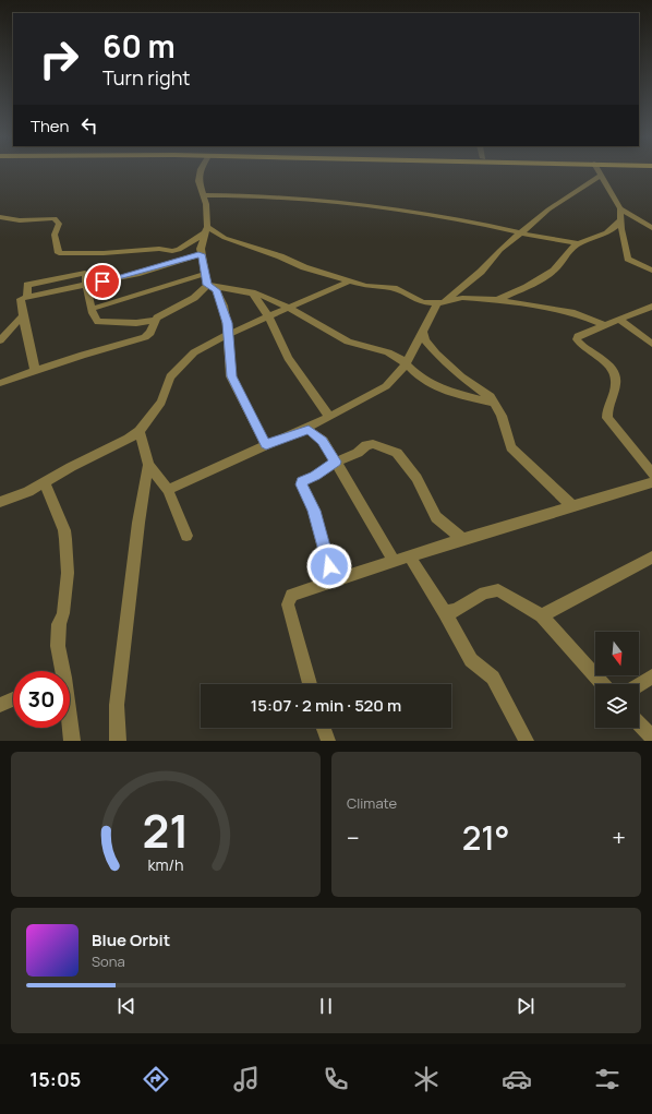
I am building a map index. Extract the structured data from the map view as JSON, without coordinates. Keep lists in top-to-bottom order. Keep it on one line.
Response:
{"north":"bottom","page":{"turn":["60 m","Turn right"],"then":"Then","limit":"30","trip":"15:07 · 2 min · 520 m","tile":"Climate","heat":["−","21°","+"],"song":["Blue Orbit","Sona"],"tabs":"15:05","gauge":["21","km/h"]}}
